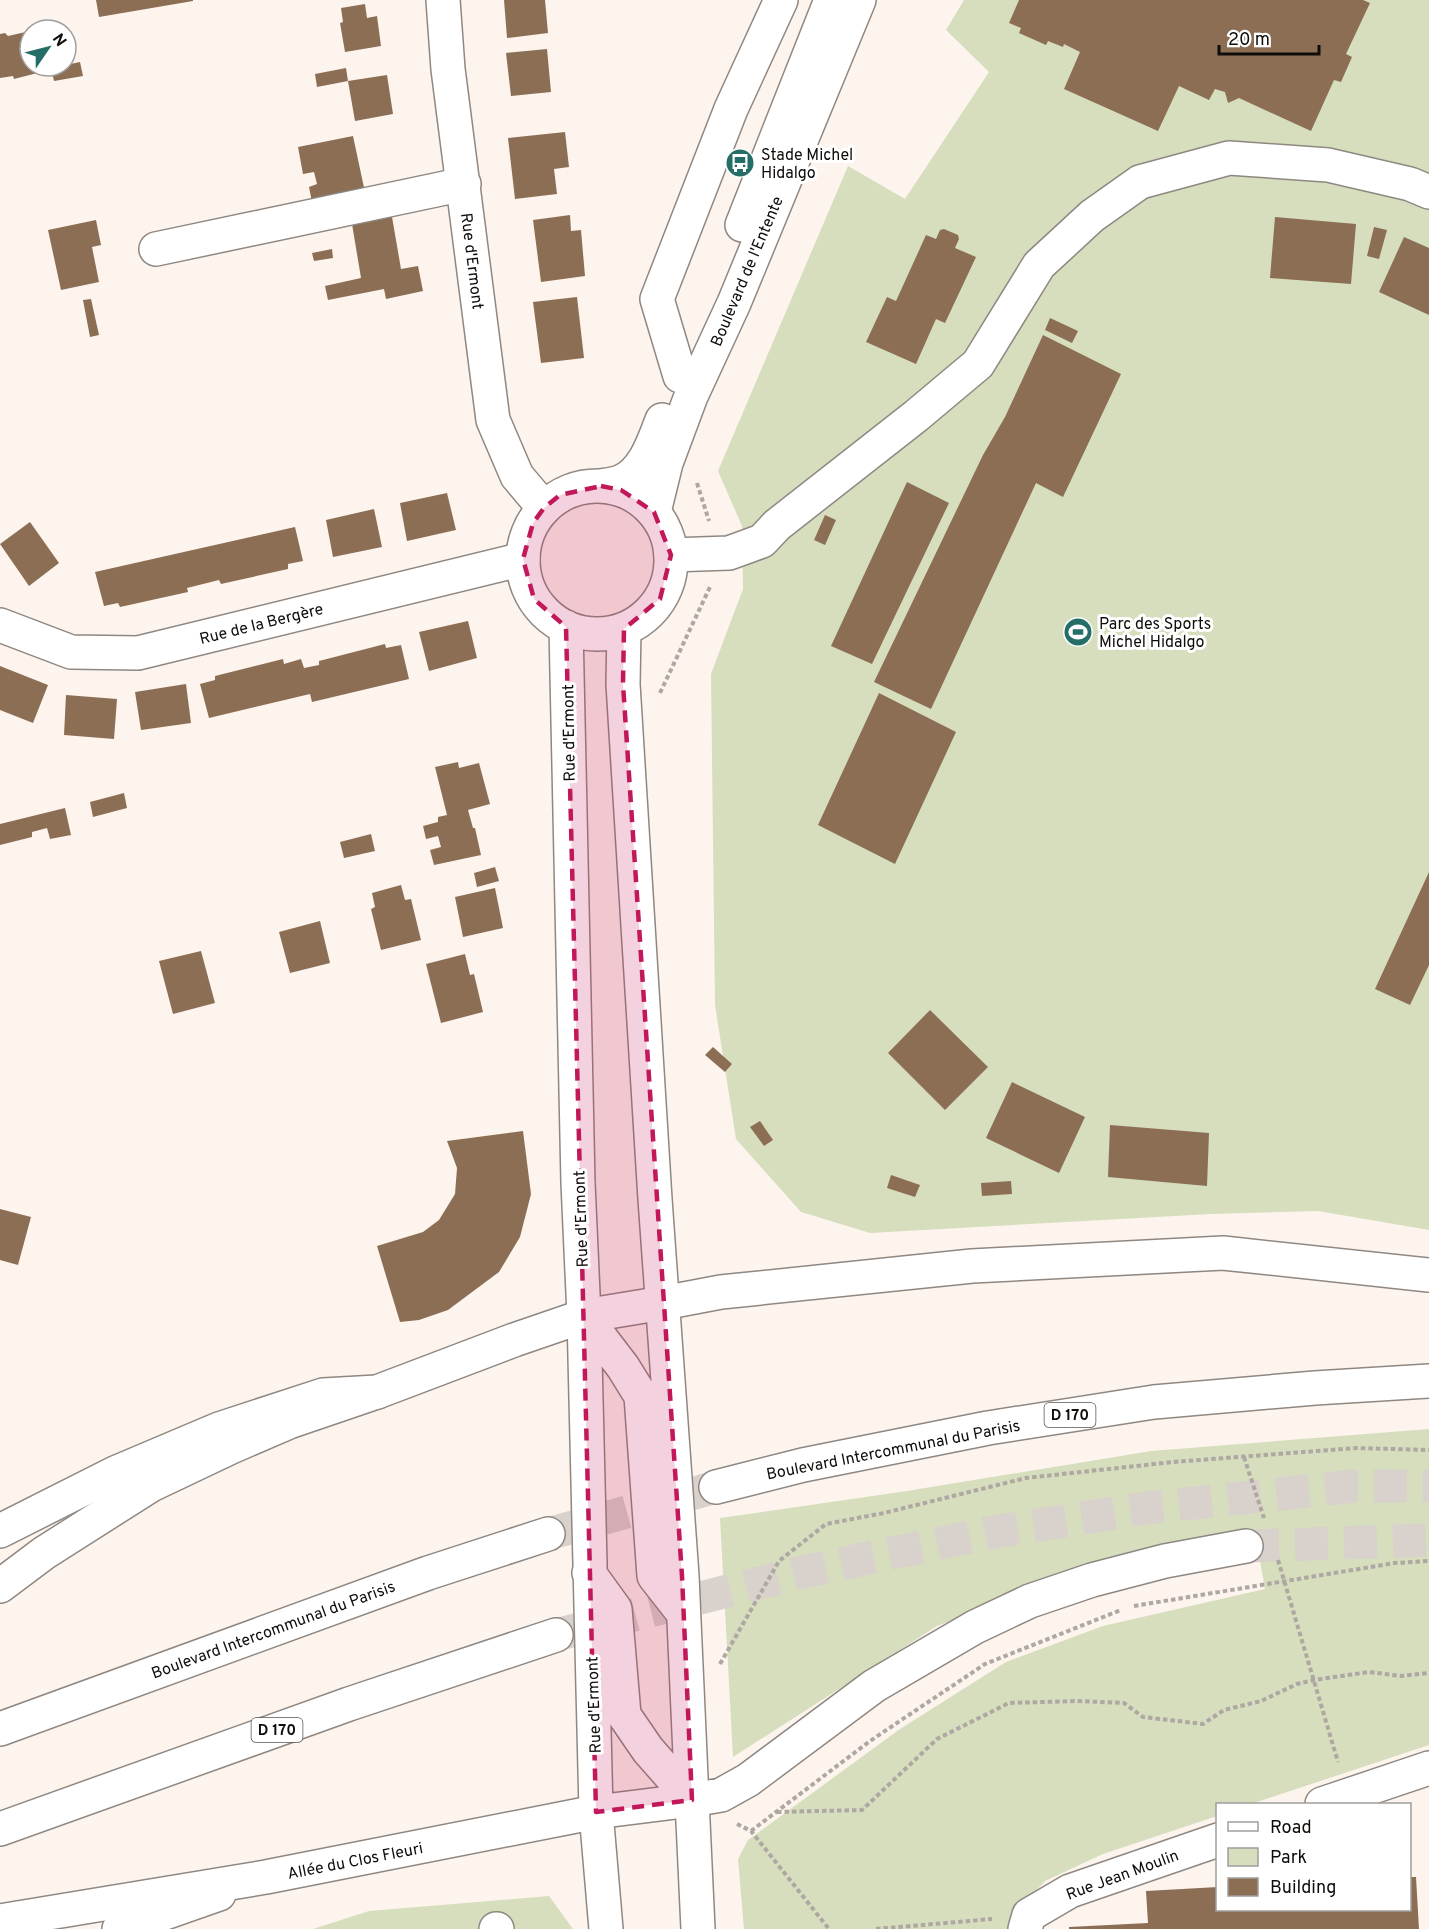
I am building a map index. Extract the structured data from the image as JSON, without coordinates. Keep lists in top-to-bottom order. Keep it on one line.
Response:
{"streets":{"main road":["Rue d'Ermont","Boulevard de l'Entente","Rue de la Bergère","D 170","Boulevard Intercommunal du Parisis","Allée du Clos Fleuri","Rue Jean Moulin"]},"crossings":[["Rue d'Ermont","Boulevard de l'Entente"],["Rue d'Ermont","Rue de la Bergère"],["Rue d'Ermont","Allée du Clos Fleuri"],["Boulevard de l'Entente","Rue de la Bergère"]],"places":{"bus stop":["Stade Michel Hidalgo"],"sports":["Parc des Sports Michel Hidalgo"]},"legend":["Road","Park","Building"],"scale_bar":"20 m","north":"top right"}
